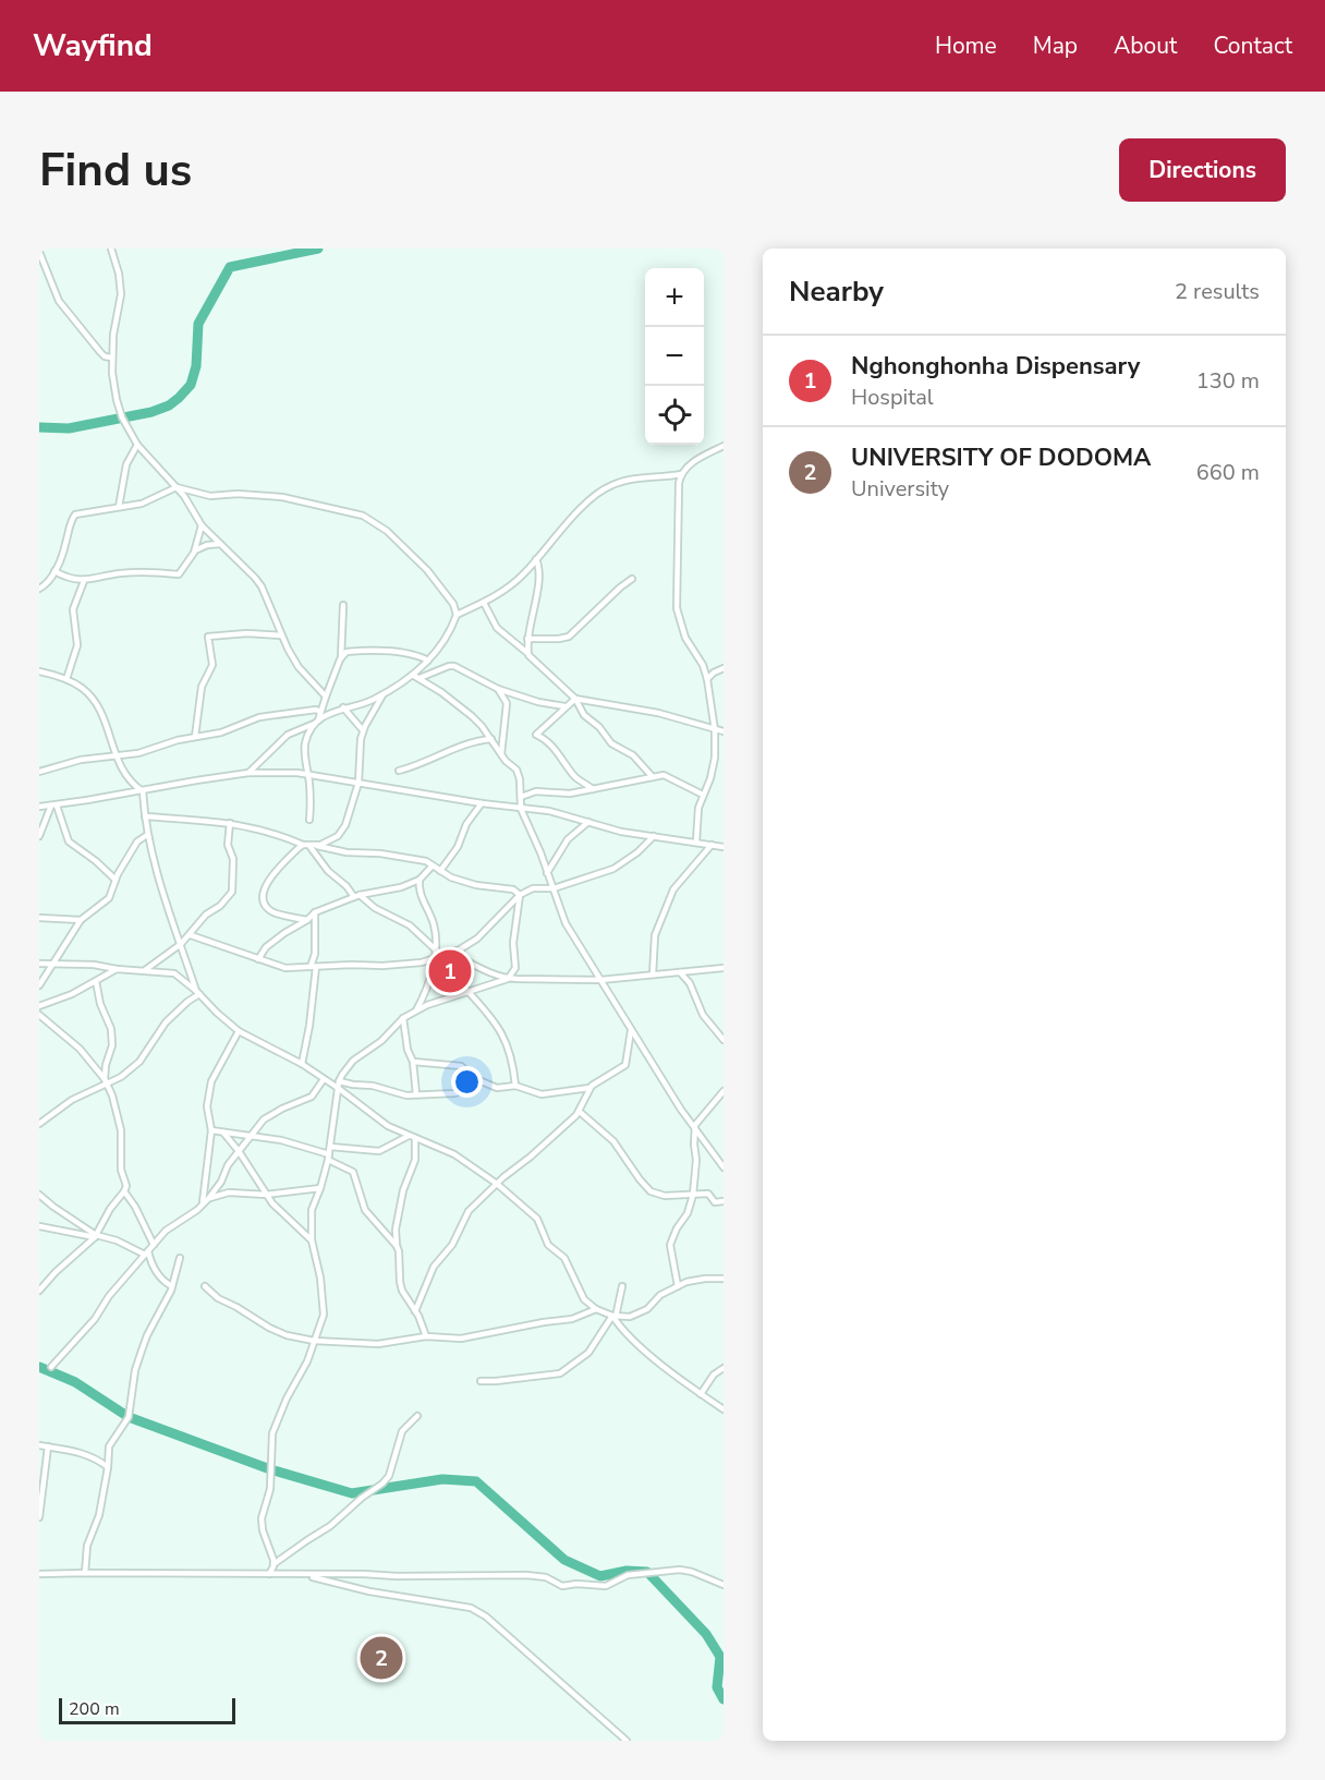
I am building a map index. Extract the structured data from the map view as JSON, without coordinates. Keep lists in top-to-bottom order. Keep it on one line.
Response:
{"scale_bar":"200 m","page":{"header":"Wayfind","nav":["Home","Map","About","Contact"],"buttons":"Directions","title":"Find us","heading":["Nearby","2 results"],"map_buttons":["+","−"],"list":[{"mark":"1","name":"Nghonghonha Dispensary","note":"Hospital","value":"130 m"},{"mark":"2","name":"UNIVERSITY OF DODOMA","note":"University","value":"660 m"}],"pins":["1","2"],"scale":"200 m"}}
